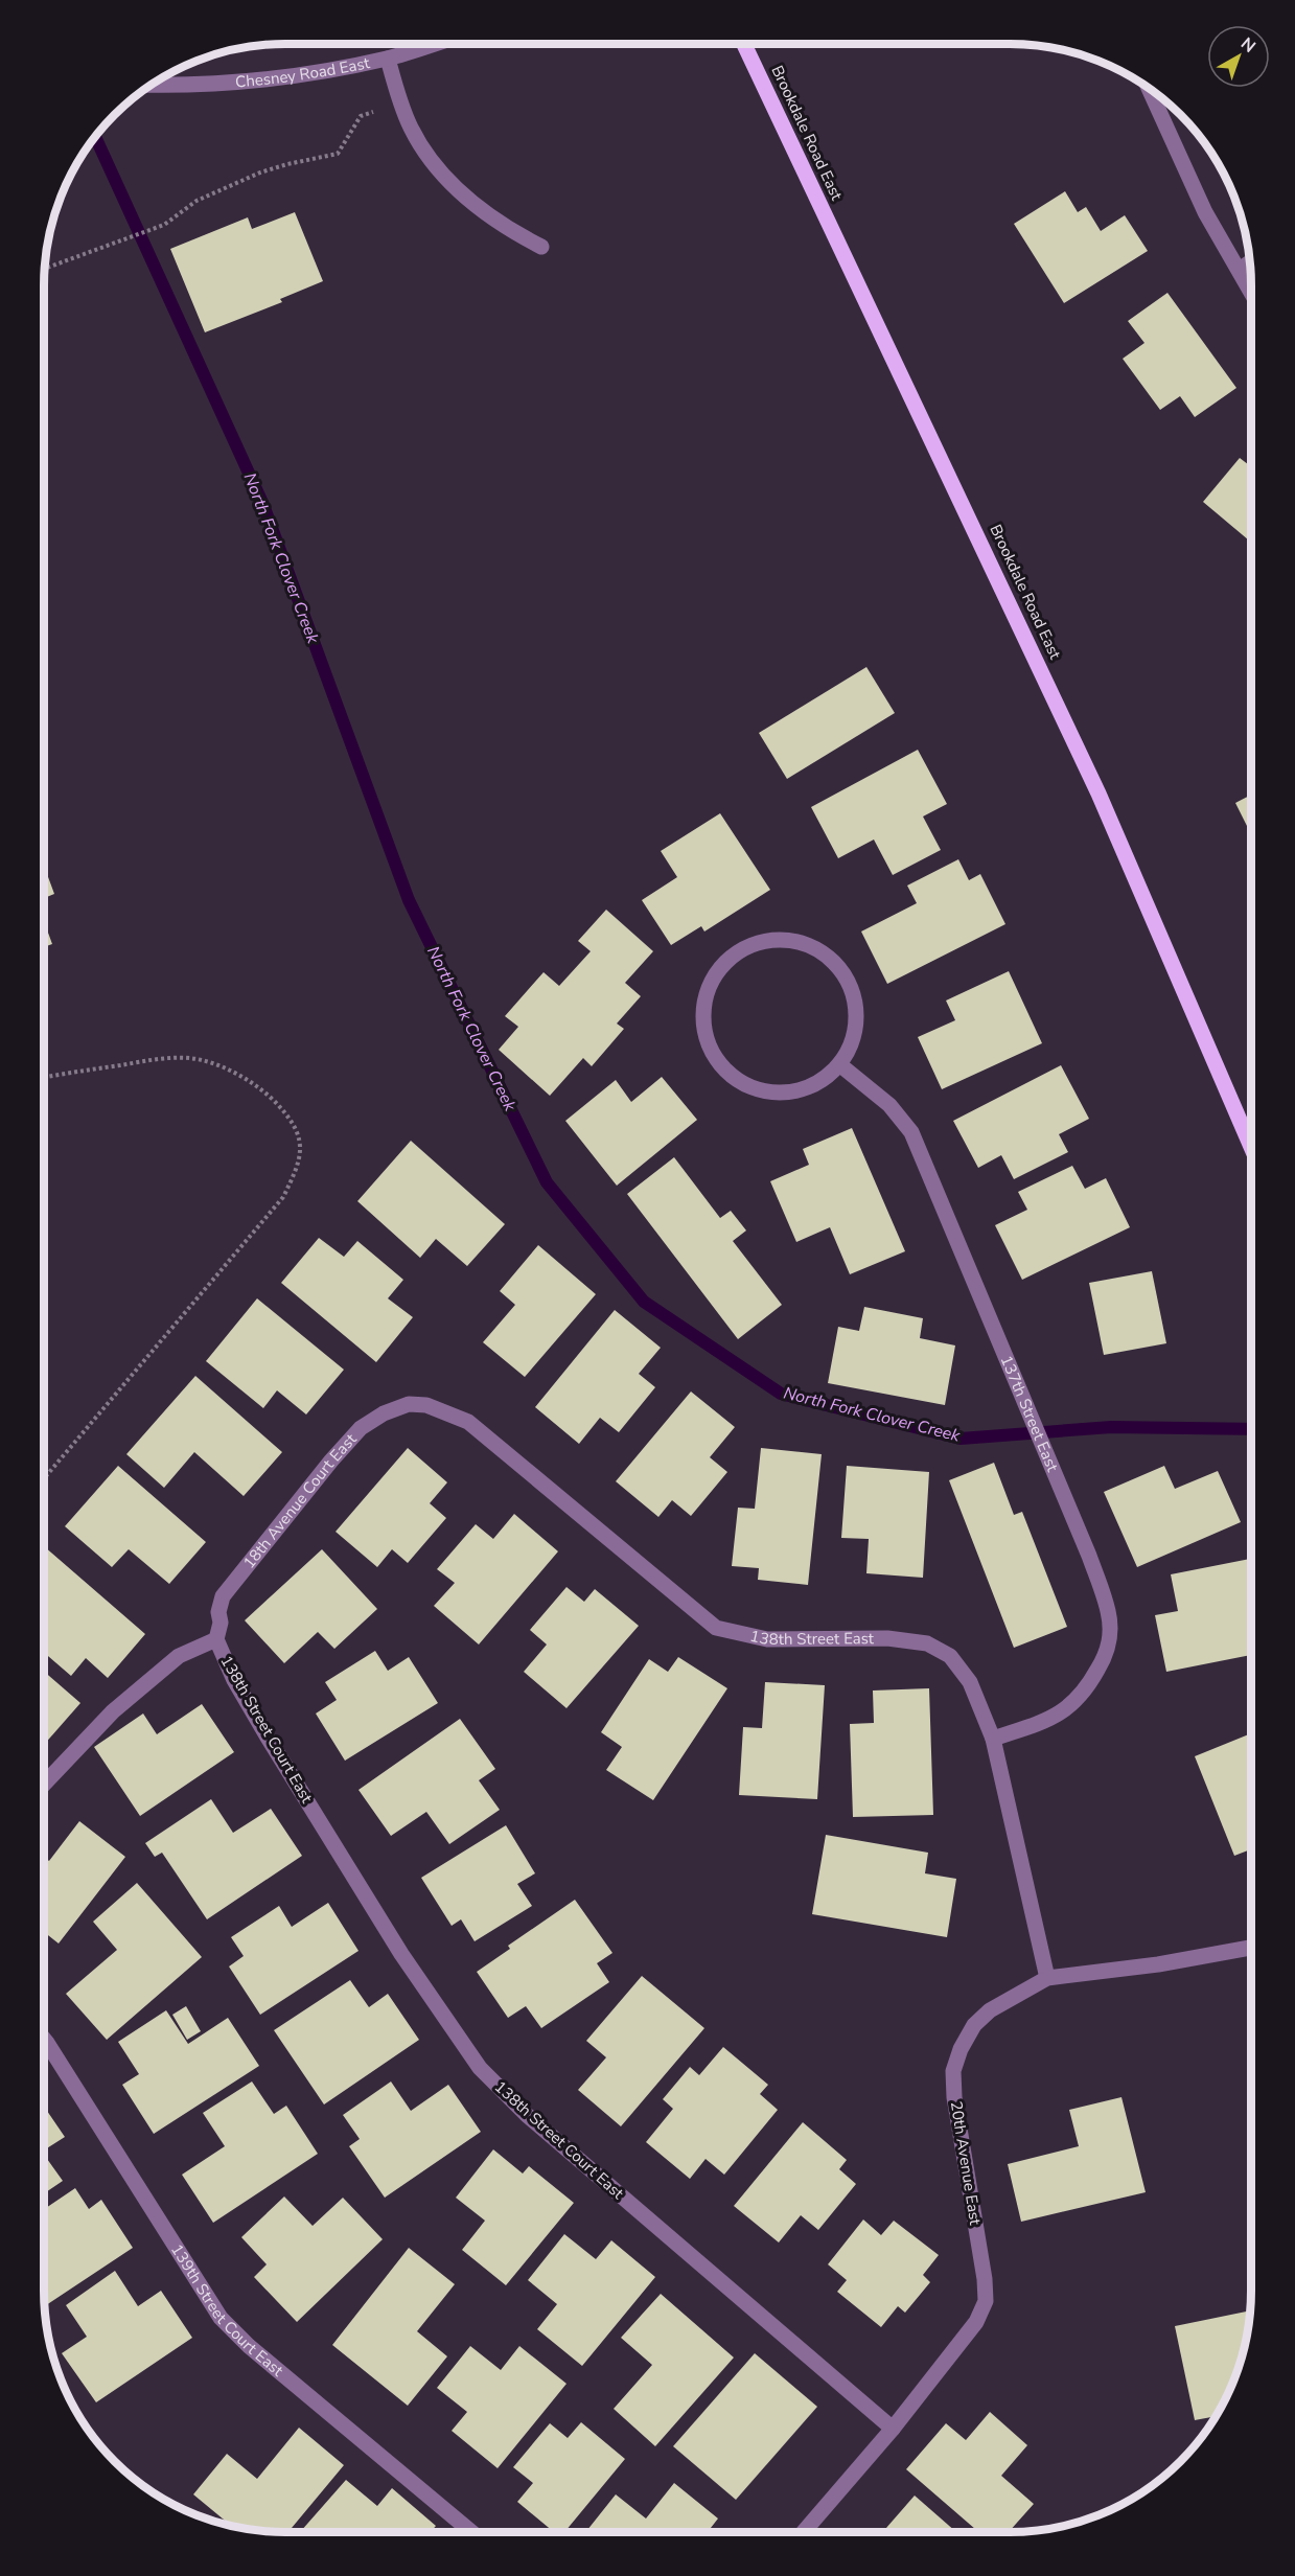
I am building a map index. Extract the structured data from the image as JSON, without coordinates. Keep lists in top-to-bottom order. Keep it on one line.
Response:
{"streets":{"main road":["Brookdale Road East"],"street":["Chesney Road East","137th Street East","18th Avenue Court East","138th Street East","138th Street Court East","20th Avenue East","139th Street Court East"]},"crossings":[["137th Street East","138th Street East"],["18th Avenue Court East","138th Street East"],["18th Avenue Court East","138th Street Court East"],["138th Street East","20th Avenue East"],["138th Street Court East","20th Avenue East"]],"water":["North Fork Clover Creek"],"north":"top right"}
